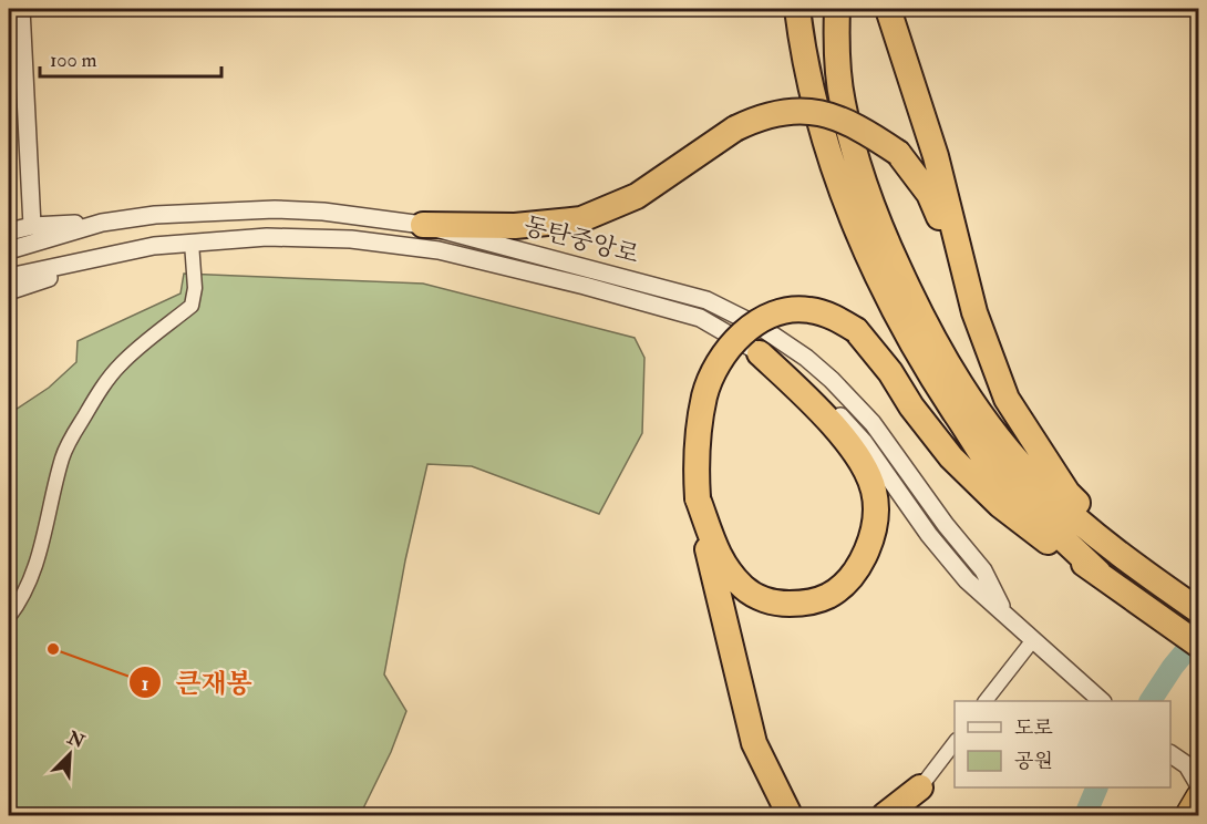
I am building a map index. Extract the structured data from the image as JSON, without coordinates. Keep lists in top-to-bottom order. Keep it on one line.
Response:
{"streets":{"street":["동탄중앙로"]},"places":["큰재봉"],"legend":["도로","공원"],"scale_bar":"100 m","north":"top right"}
